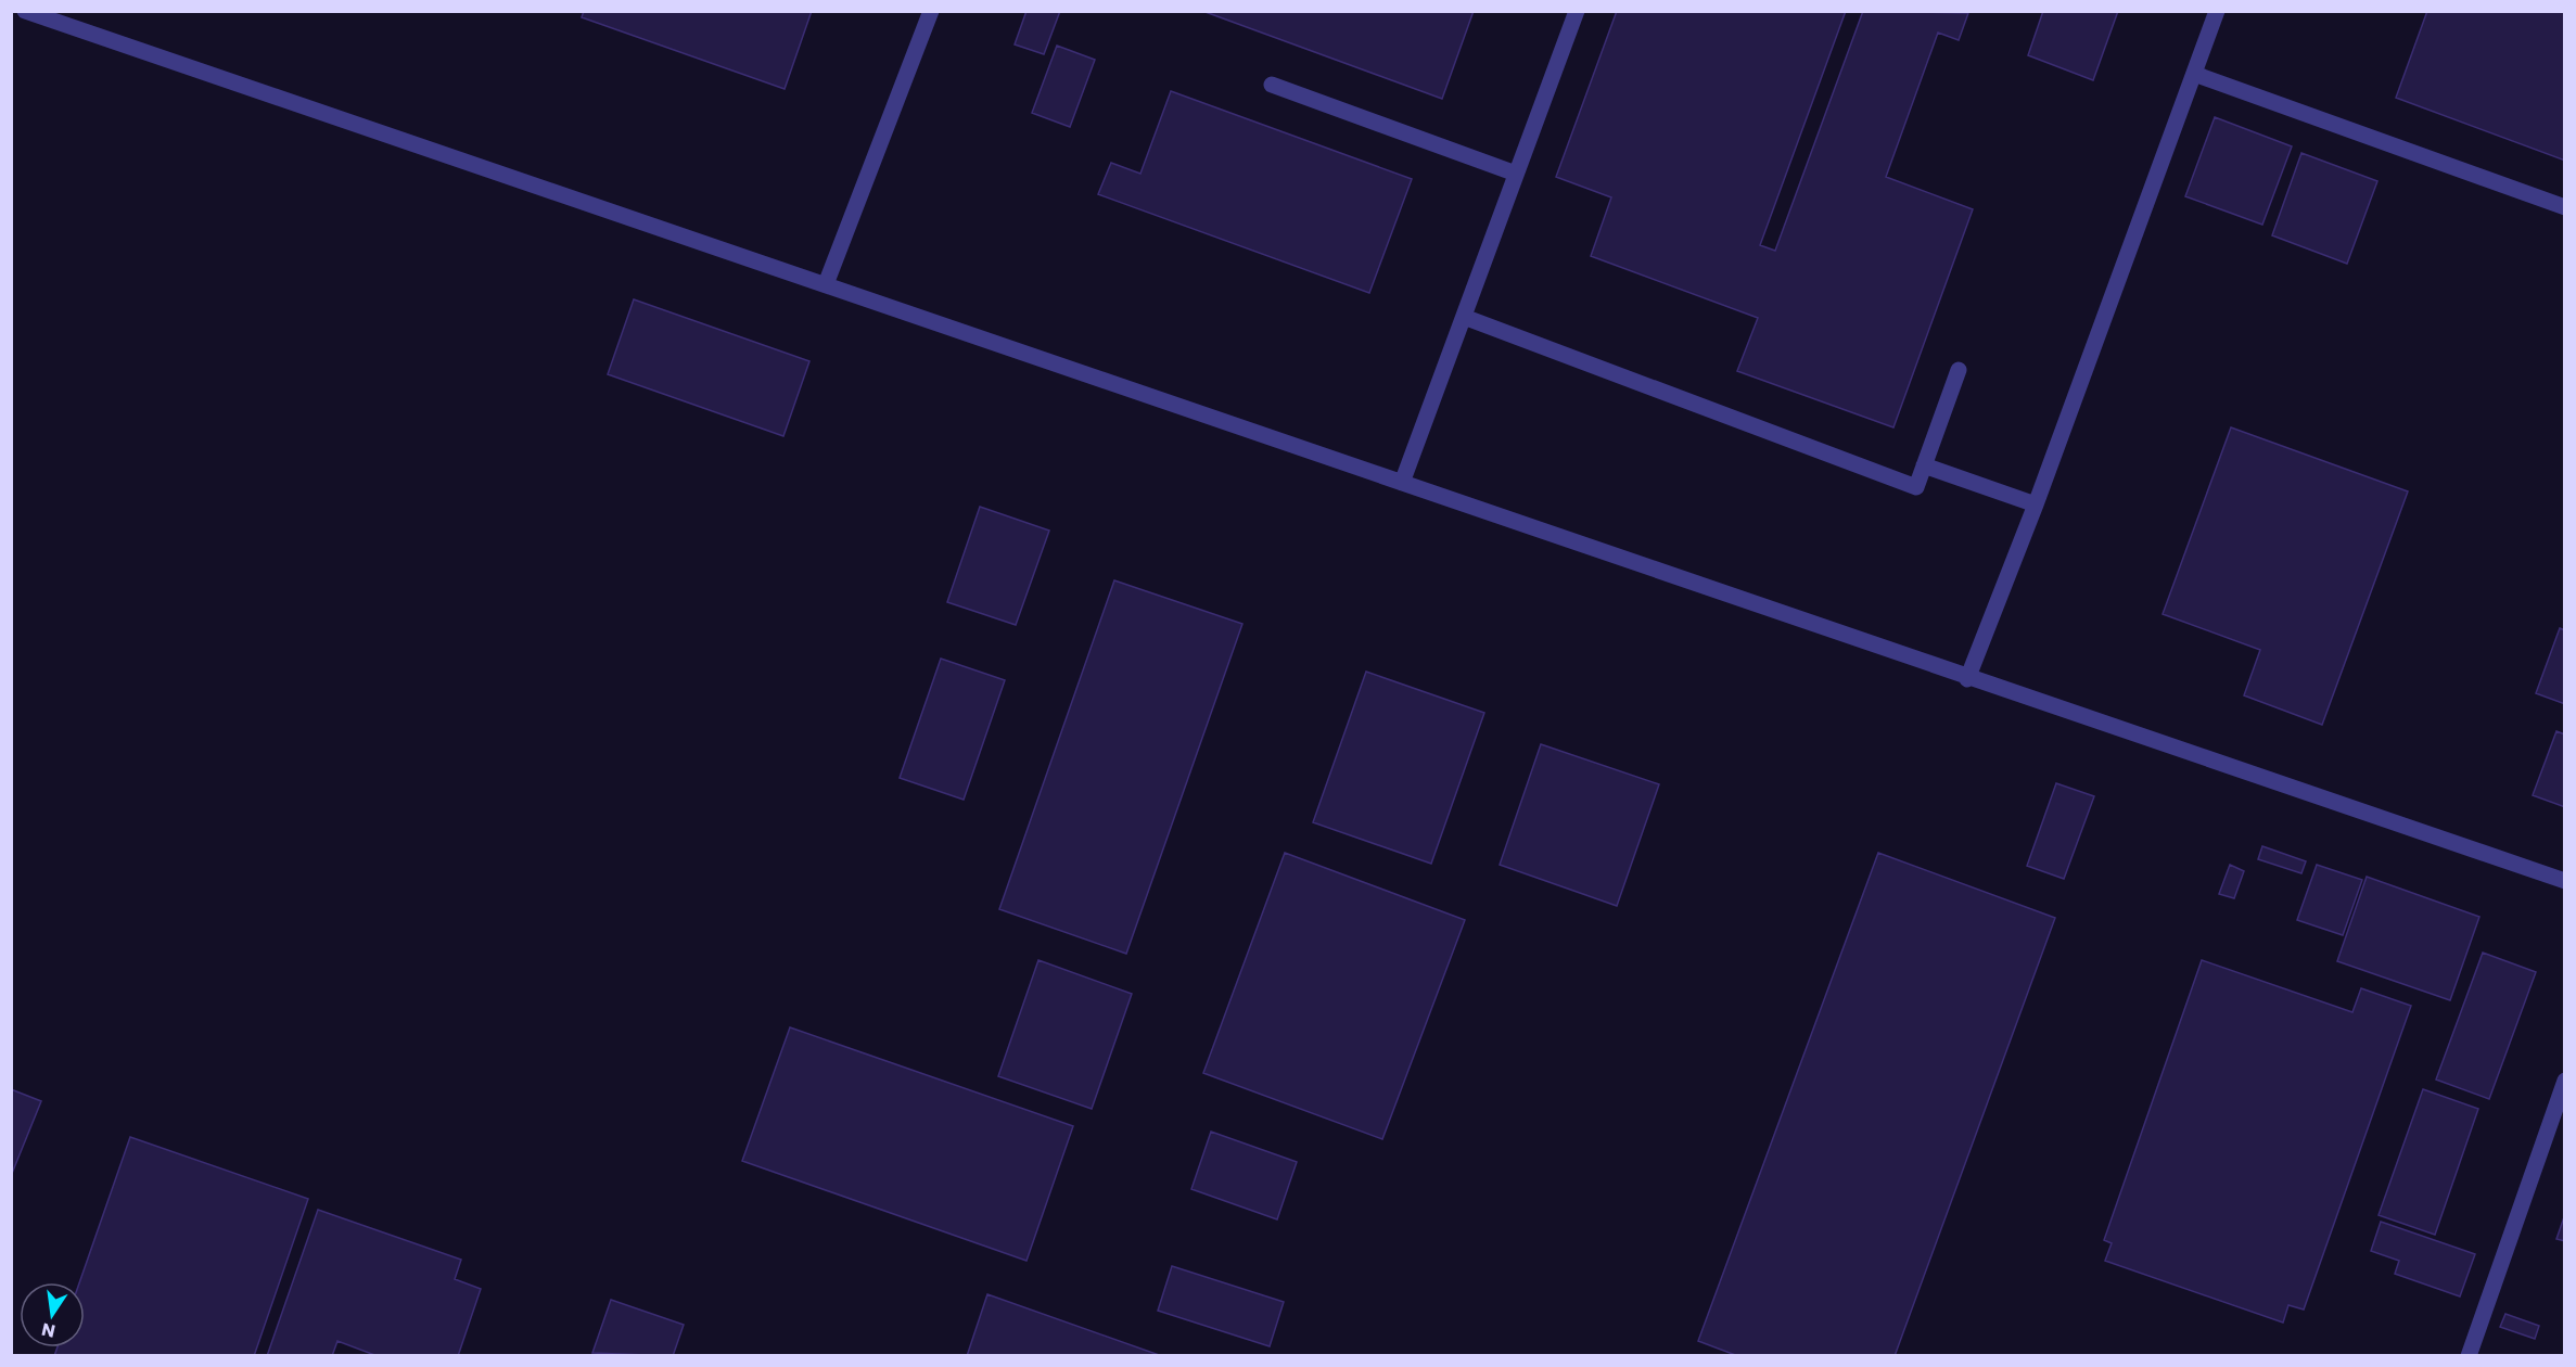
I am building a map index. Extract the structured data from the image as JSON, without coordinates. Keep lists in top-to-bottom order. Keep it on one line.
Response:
{"north":"bottom"}
